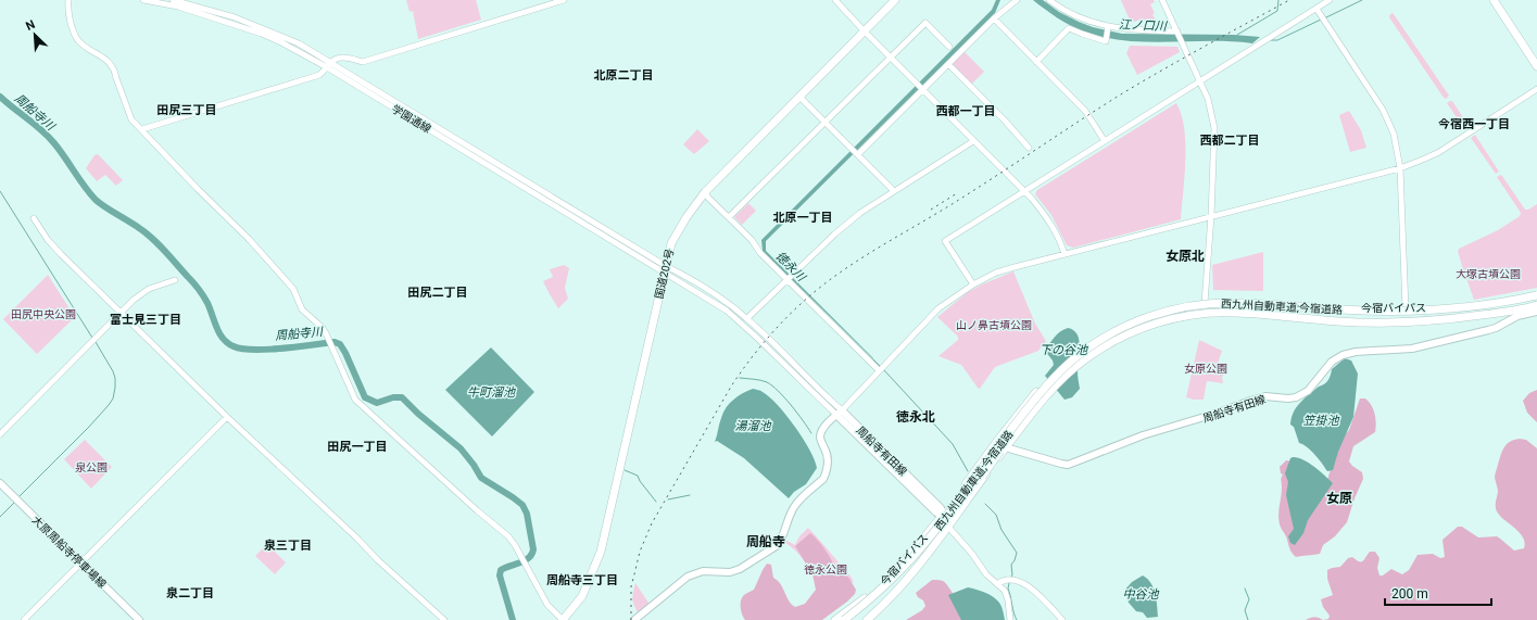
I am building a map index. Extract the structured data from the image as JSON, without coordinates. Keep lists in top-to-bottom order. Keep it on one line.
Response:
{"streets":{"highway":["国道202号","西九州自動車道;今宿道路","今宿バイパス"],"main road":["周船寺有田線","大原周船寺停車場線"],"street":["学園通線"]},"crossings":[["学園通線","国道202号"],["西九州自動車道;今宿道路","今宿バイパス"],["今宿バイパス","周船寺有田線"]],"districts":["北原二丁目","田尻三丁目","西都一丁目","今宿西一丁目","西都二丁目","北原一丁目","女原北","田尻二丁目","富士見三丁目","徳永北","田尻一丁目","女原","周船寺","泉三丁目","周船寺三丁目","泉二丁目"],"water":["江ノ口川","周船寺川","徳永川","下の谷池","牛町溜池","笠掛池","湯溜池","中谷池"],"parks":["大塚古墳公園","田尻中央公園","山ノ鼻古墳公園","女原公園","泉公園","徳永公園"],"scale_bar":"200 m","north":"top left"}
